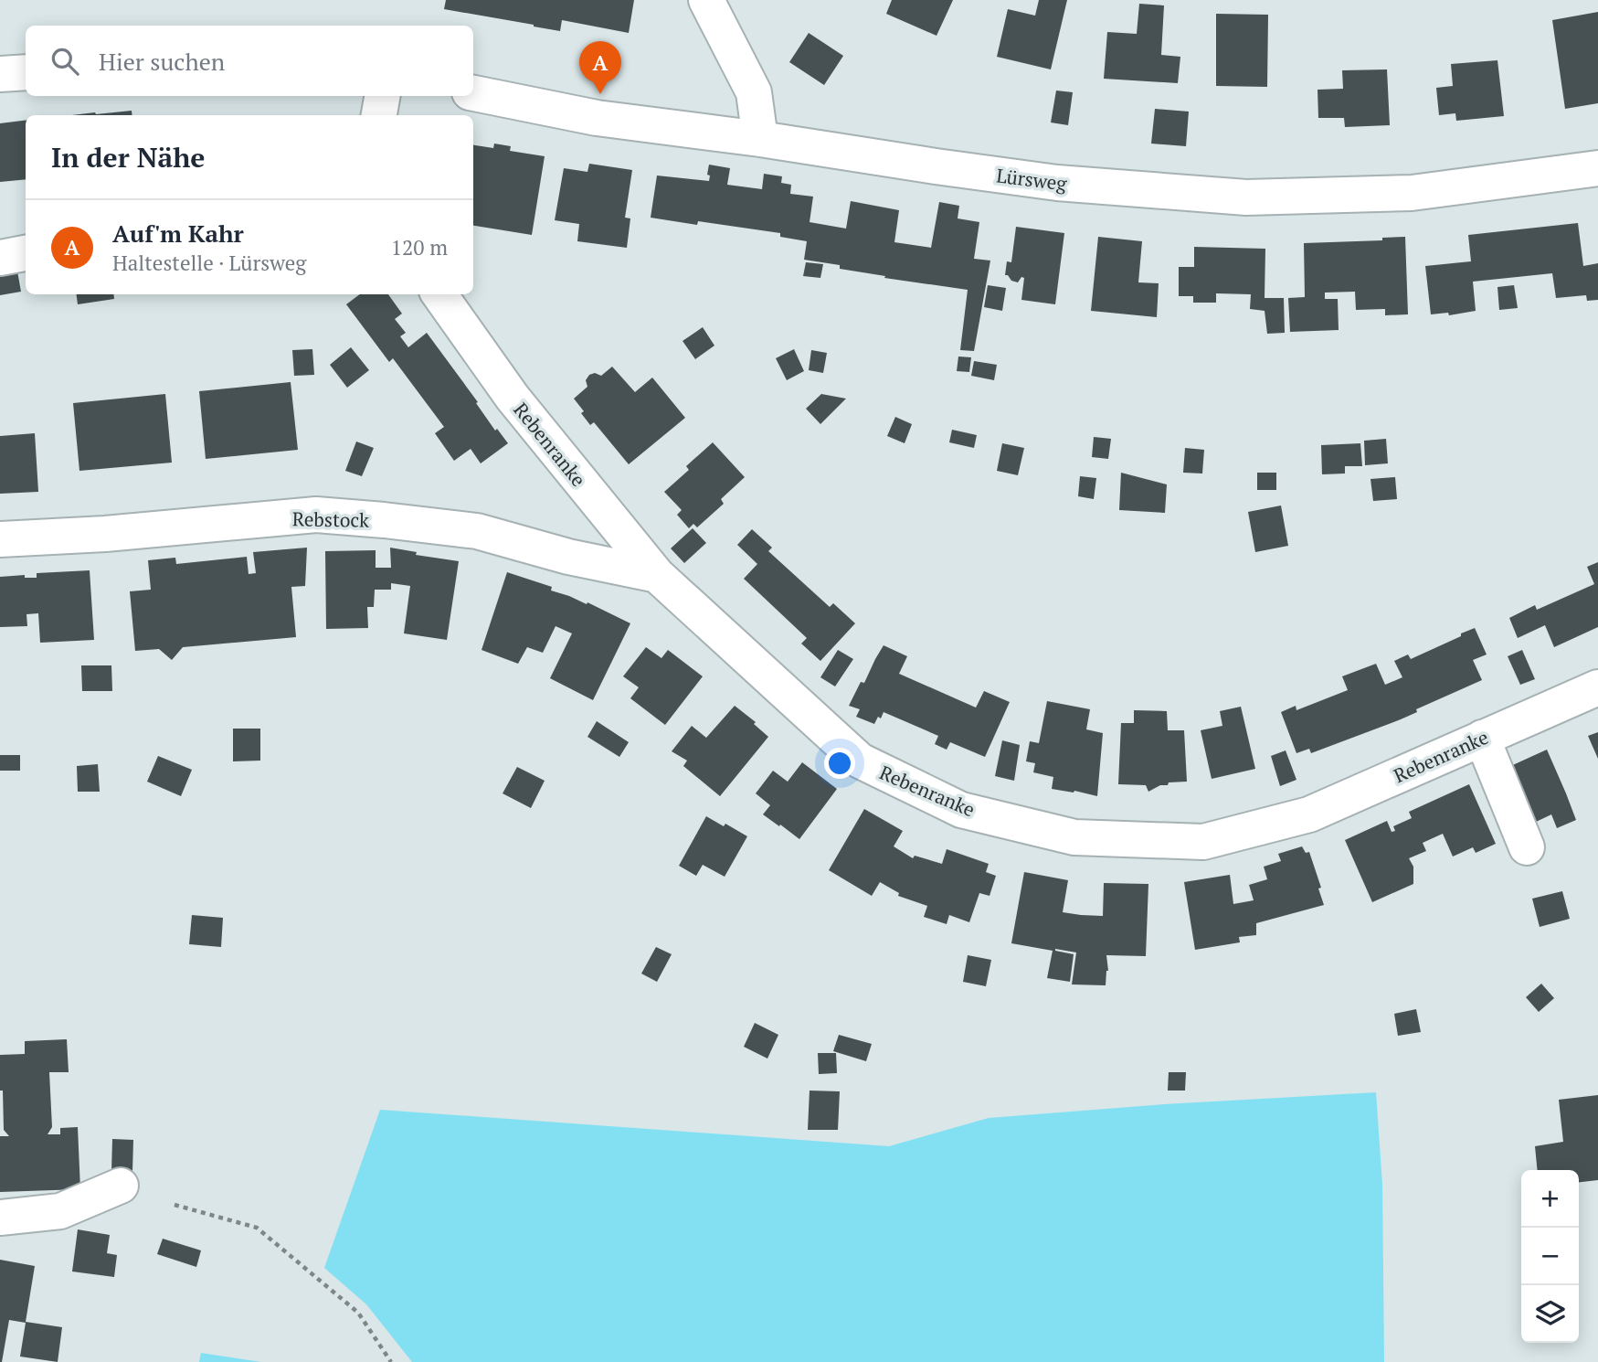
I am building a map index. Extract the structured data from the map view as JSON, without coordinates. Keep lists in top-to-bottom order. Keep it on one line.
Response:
{"streets":{"street":["Lürsweg","Rebenranke","Rebstock"]},"crossings":[["Rebenranke","Rebstock"]],"page":{"search":"Hier suchen","pins":"A","heading":"In der Nähe","list":[{"mark":"A","name":"Auf'm Kahr","note":"Haltestelle · Lürsweg","value":"120 m"}],"map_buttons":["+","−"]}}
